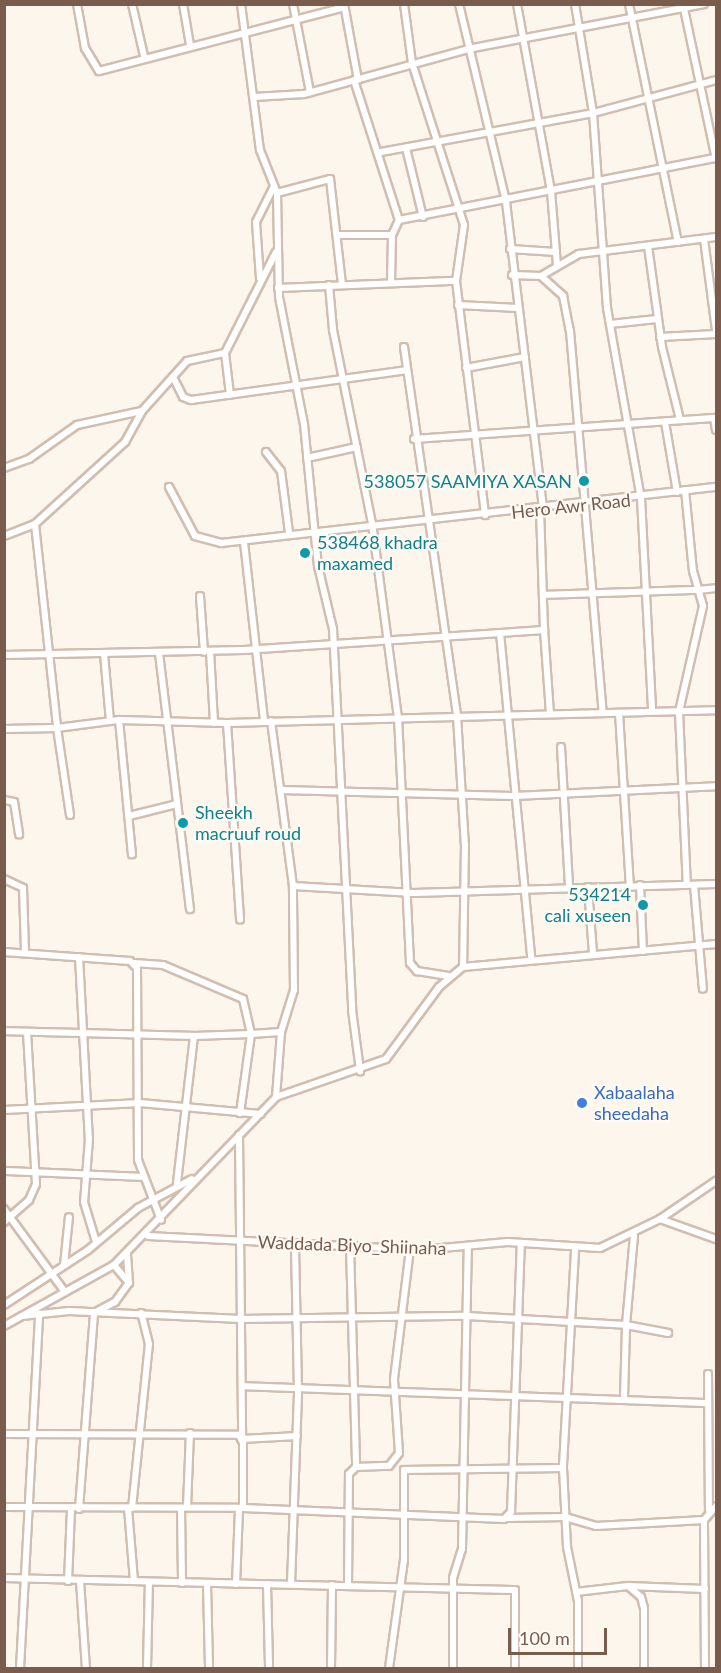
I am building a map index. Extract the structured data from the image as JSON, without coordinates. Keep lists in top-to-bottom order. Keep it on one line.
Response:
{"streets":{"street":["Hero Awr Road","Waddada Biyo_Shiinaha"]},"places":["538057 SAAMIYA XASAN","538468 khadra maxamed","Sheekh macruuf roud","534214 cali xuseen","Xabaalaha sheedaha"],"scale_bar":"100 m"}
